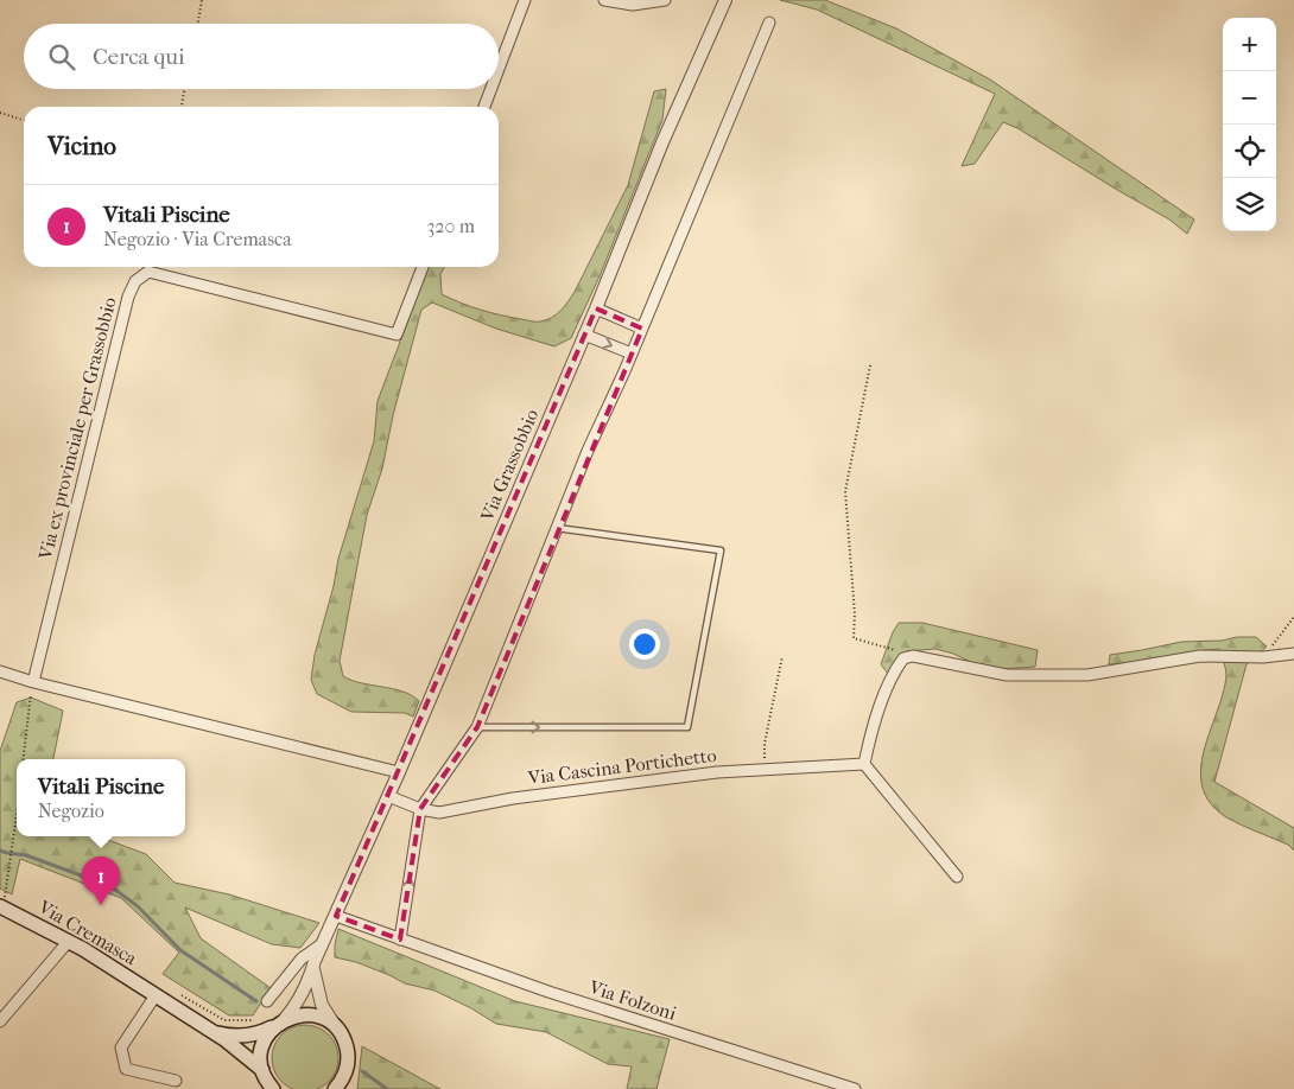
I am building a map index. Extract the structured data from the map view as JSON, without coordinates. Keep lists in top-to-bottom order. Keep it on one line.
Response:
{"streets":{"main road":["Via Cremasca"],"street":["Via ex provinciale per Grassobbio","Via Grassobbio","Via Cascina Portichetto","Via Folzoni"]},"crossings":[["Via Grassobbio","Via Cascina Portichetto"],["Via Grassobbio","Via Cremasca"],["Via Grassobbio","Via Folzoni"]],"page":{"map_buttons":["+","−"],"search":"Cerca qui","heading":"Vicino","list":[{"mark":"1","name":"Vitali Piscine","note":"Negozio · Via Cremasca","value":"320 m"}],"popup":["Vitali Piscine","Negozio"],"pins":"1"}}
